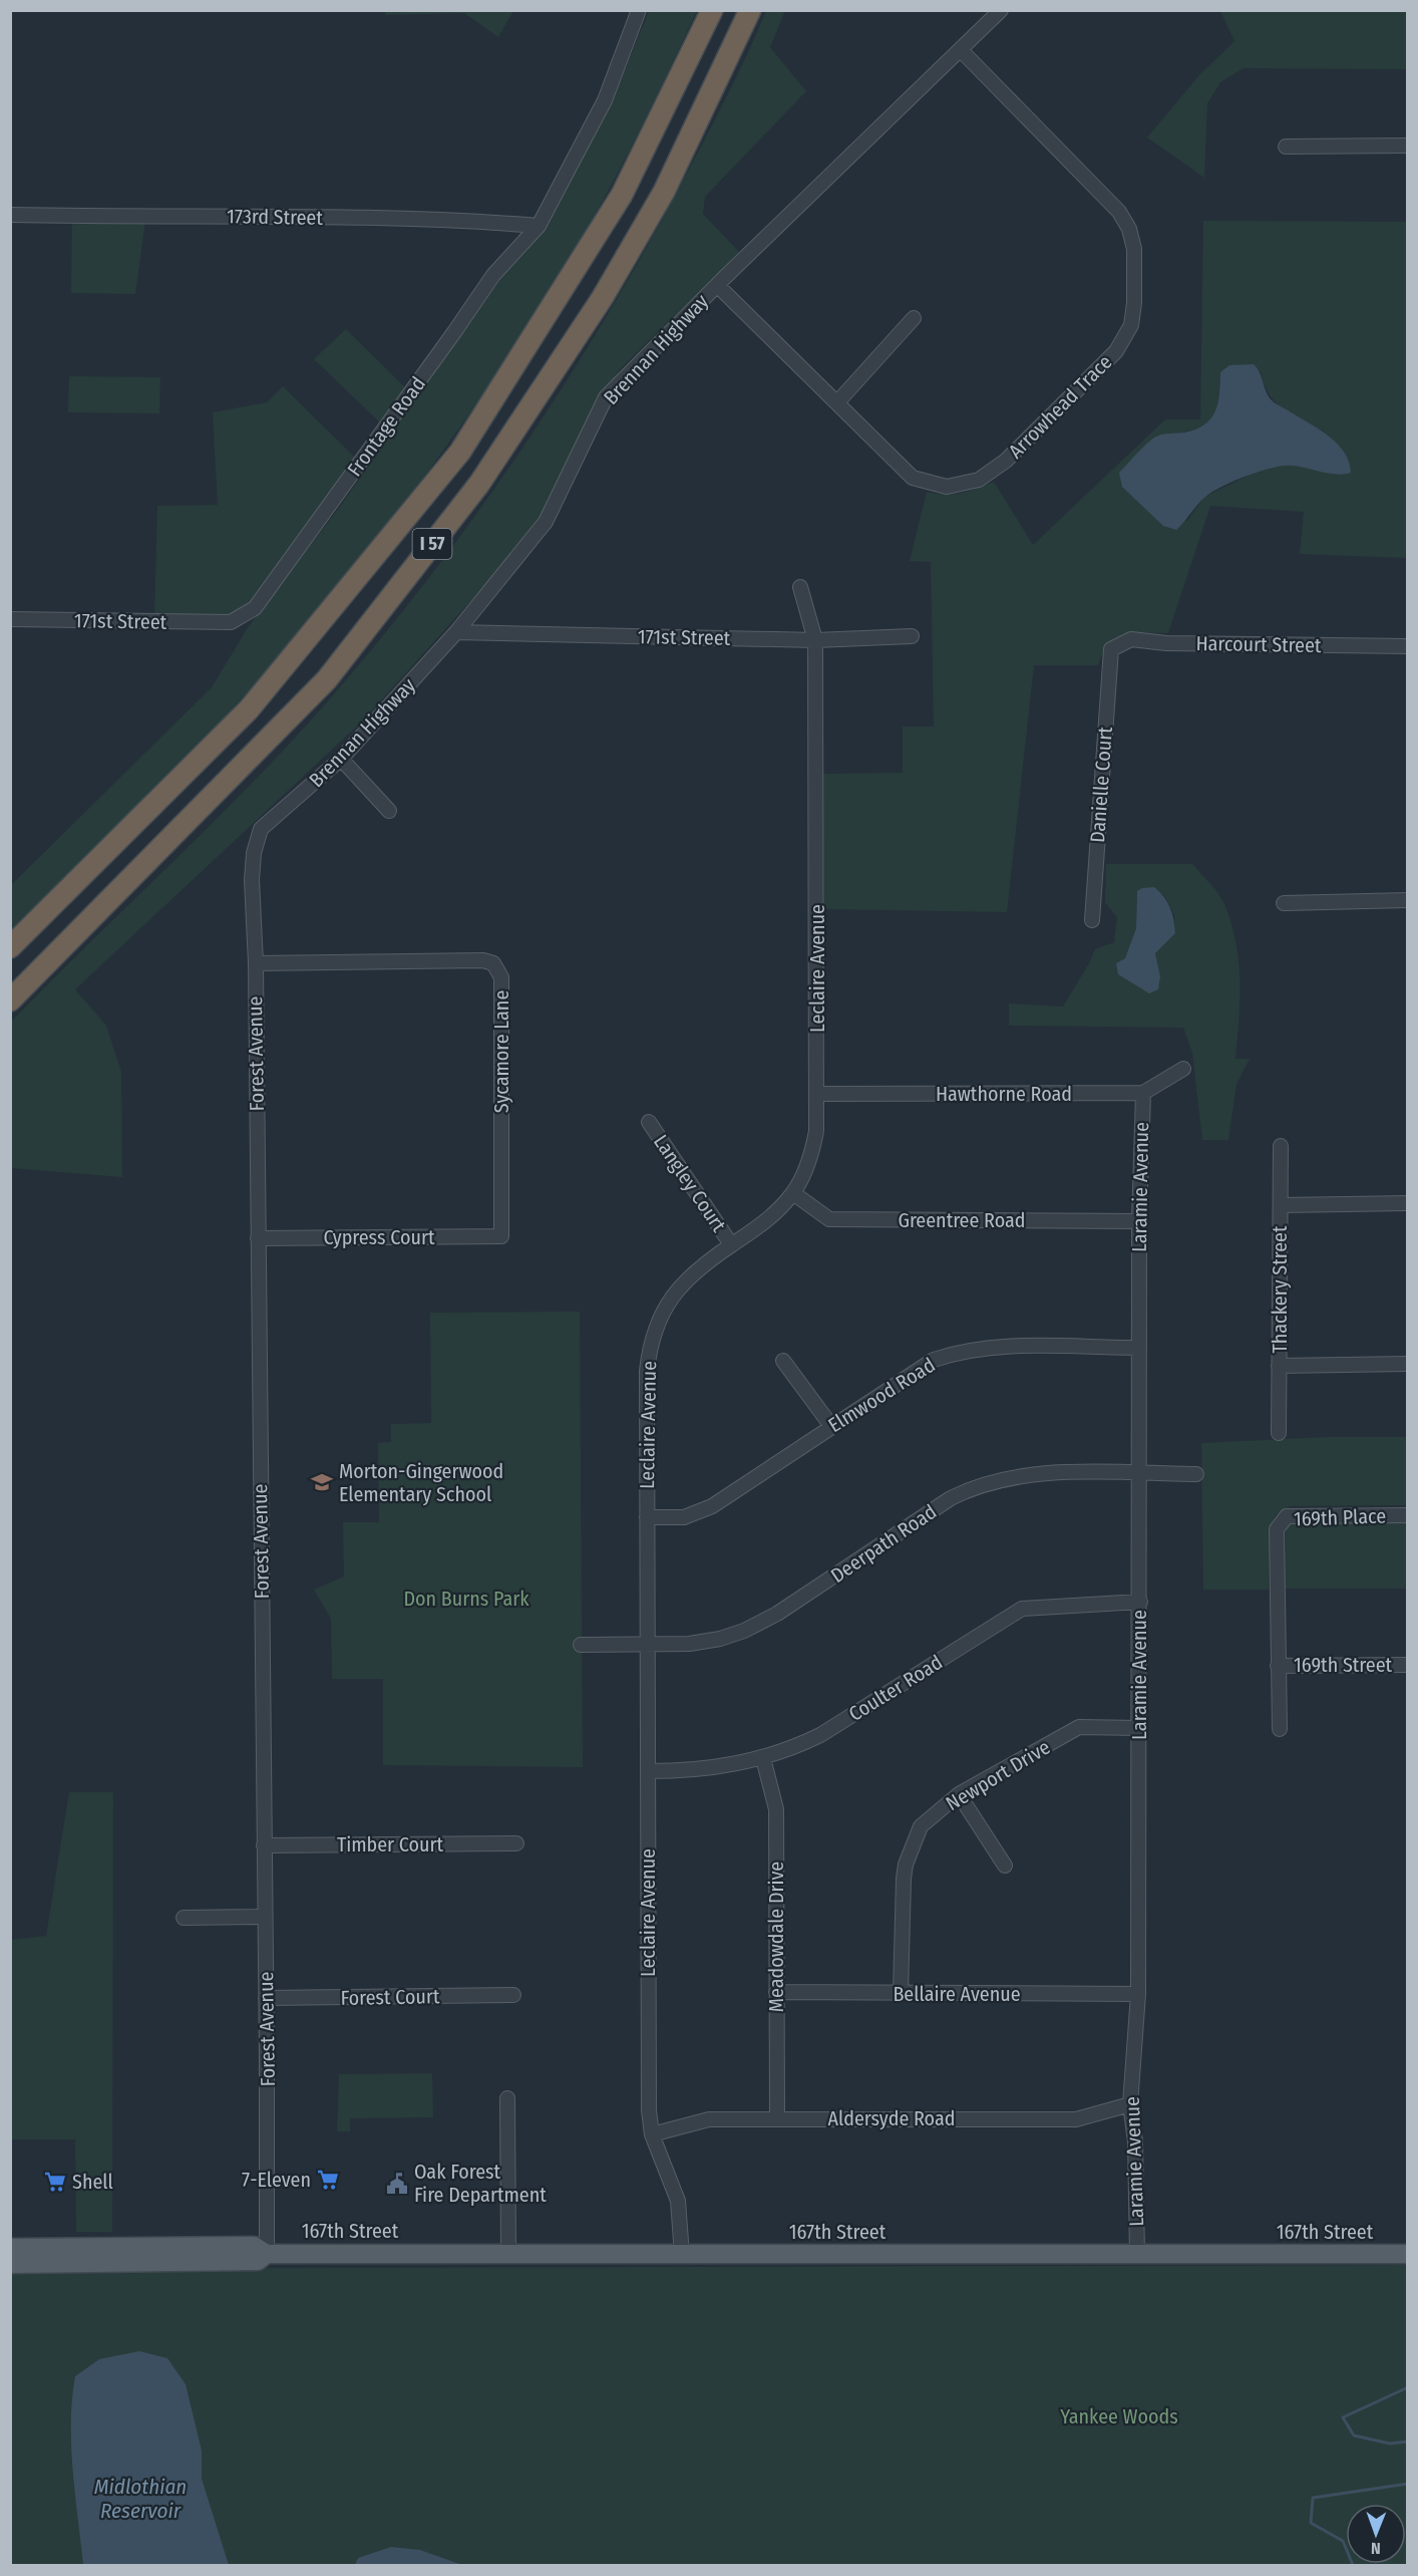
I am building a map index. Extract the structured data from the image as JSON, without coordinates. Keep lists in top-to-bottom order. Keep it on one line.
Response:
{"streets":{"highway":["I 57"],"main road":["167th Street"],"street":["173rd Street","Brennan Highway","Arrowhead Trace","Frontage Road","171st Street","Harcourt Street","Danielle Court","Leclaire Avenue","Sycamore Lane","Forest Avenue","Hawthorne Road","Langley Court","Laramie Avenue","Greentree Road","Cypress Court","Thackery Street","Elmwood Road","169th Place","Deerpath Road","169th Street","Coulter Road","Newport Drive","Timber Court","Meadowdale Drive","Bellaire Avenue","Forest Court","Aldersyde Road"]},"crossings":[["173rd Street","Frontage Road"],["Brennan Highway","Arrowhead Trace"],["Brennan Highway","171st Street"],["Brennan Highway","Forest Avenue"],["Frontage Road","171st Street"],["171st Street","Leclaire Avenue"],["Harcourt Street","Danielle Court"],["Leclaire Avenue","Hawthorne Road"],["Leclaire Avenue","Langley Court"],["Leclaire Avenue","Greentree Road"],["Leclaire Avenue","Elmwood Road"],["Leclaire Avenue","Deerpath Road"],["Leclaire Avenue","Coulter Road"],["Leclaire Avenue","Aldersyde Road"],["Leclaire Avenue","167th Street"],["Sycamore Lane","Forest Avenue"],["Sycamore Lane","Cypress Court"],["Forest Avenue","Cypress Court"],["Forest Avenue","Timber Court"],["Forest Avenue","Forest Court"],["Forest Avenue","167th Street"],["Hawthorne Road","Laramie Avenue"],["Laramie Avenue","Greentree Road"],["Laramie Avenue","Elmwood Road"],["Laramie Avenue","Deerpath Road"],["Laramie Avenue","Coulter Road"],["Laramie Avenue","Newport Drive"],["Laramie Avenue","Bellaire Avenue"],["Laramie Avenue","Aldersyde Road"],["Laramie Avenue","167th Street"],["169th Place","169th Street"],["Coulter Road","Meadowdale Drive"],["Newport Drive","Bellaire Avenue"],["Meadowdale Drive","Bellaire Avenue"],["Meadowdale Drive","Aldersyde Road"]],"water":["Midlothian Reservoir"],"parks":["Don Burns Park","Yankee Woods"],"places":{"school or university":["Morton-Gingerwood Elementary School"],"supermarket":["7-Eleven","Shell"],"public building":["Oak Forest Fire Department"]},"north":"bottom"}
